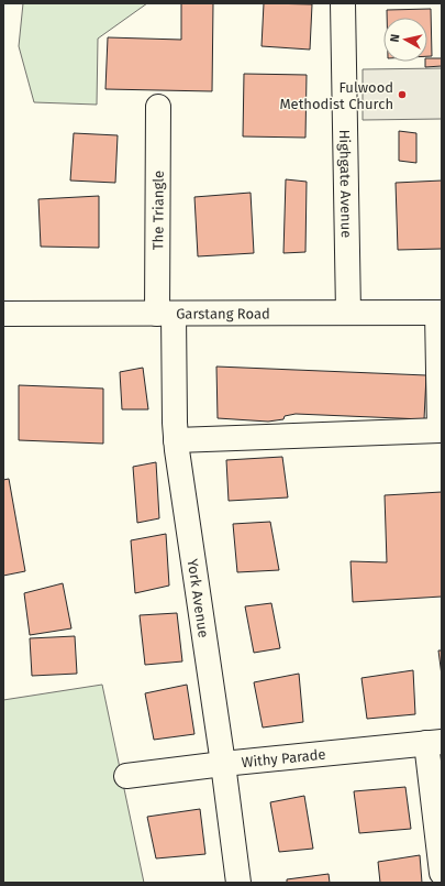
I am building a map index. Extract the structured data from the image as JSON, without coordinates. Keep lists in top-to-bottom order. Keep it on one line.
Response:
{"streets":{"main road":["Highgate Avenue","The Triangle","Garstang Road","York Avenue","Withy Parade"]},"crossings":[["Highgate Avenue","Garstang Road"],["The Triangle","Garstang Road"],["The Triangle","York Avenue"],["Garstang Road","York Avenue"],["York Avenue","Withy Parade"]],"places":["Fulwood Methodist Church"],"north":"left"}
